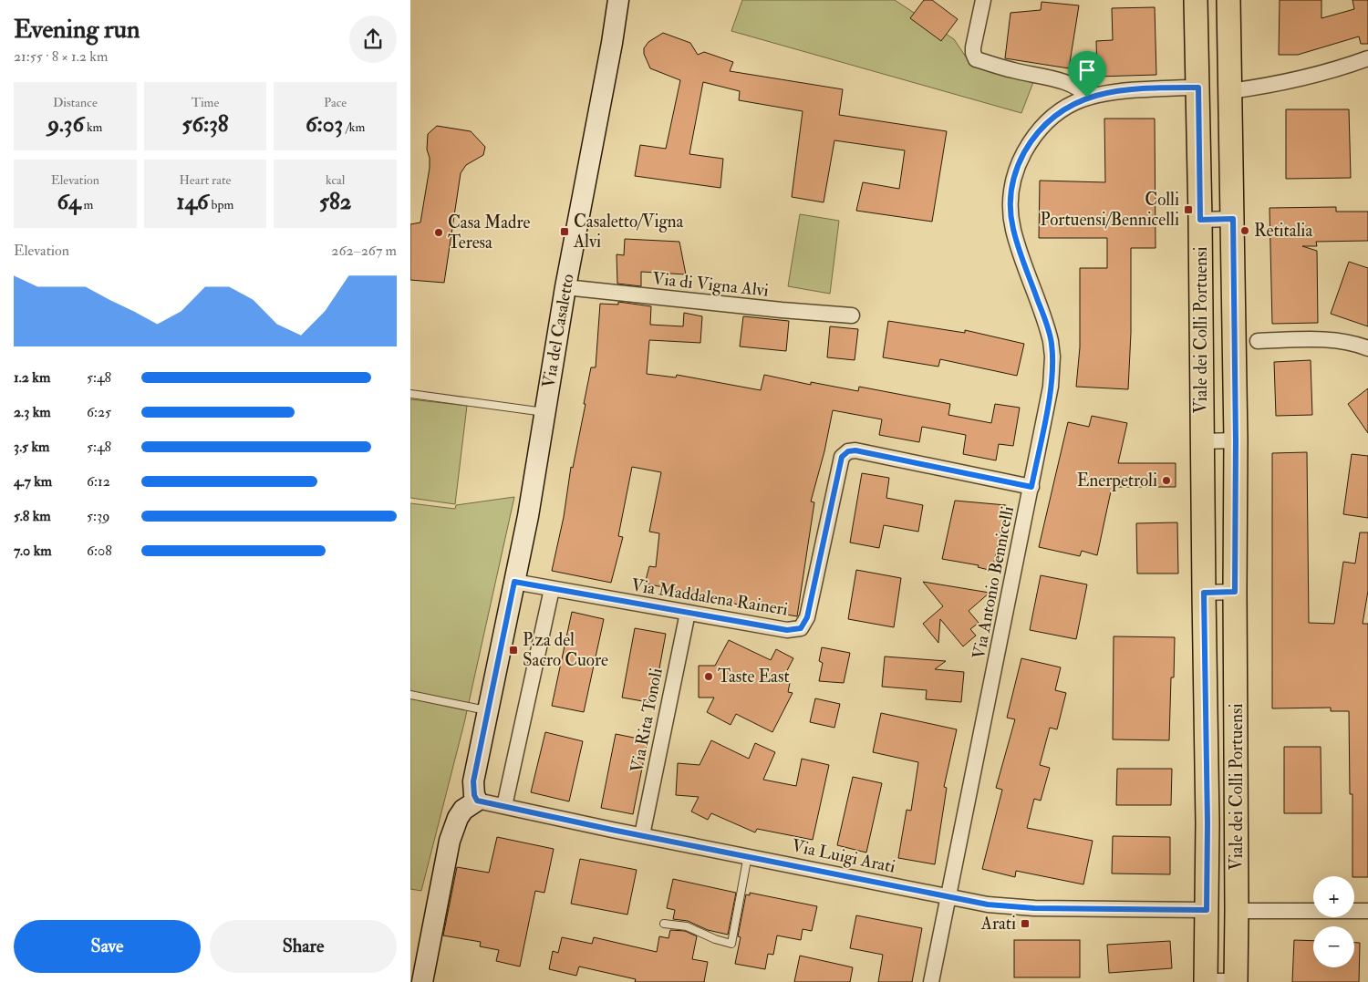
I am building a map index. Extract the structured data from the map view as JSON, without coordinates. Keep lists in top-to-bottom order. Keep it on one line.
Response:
{"streets":{"main road":["Viale dei Colli Portuensi"],"street":["Via di Vigna Alvi","Via del Casaletto","Via Antonio Bennicelli","Via Maddalena Raineri","Via Rita Tonoli","Via Luigi Arati"]},"crossings":[["Via di Vigna Alvi","Via del Casaletto"],["Viale dei Colli Portuensi","Via Antonio Bennicelli"],["Viale dei Colli Portuensi","Via Luigi Arati"],["Via del Casaletto","Via Maddalena Raineri"],["Via del Casaletto","Via Luigi Arati"],["Via Antonio Bennicelli","Via Maddalena Raineri"],["Via Antonio Bennicelli","Via Luigi Arati"],["Via Maddalena Raineri","Via Rita Tonoli"],["Via Rita Tonoli","Via Luigi Arati"]],"places":{"transit":["Colli Portuensi/Bennicelli","Casaletto/Vigna Alvi","P.za del Sacro Cuore","Arati"],"other":["Retitalia","Casa Madre Teresa","Enerpetroli","Taste East"]},"page":{"heading":["Evening run","21:55 · 8 × 1.2 km"],"stats":[["Distance","9.36 km"],["Time","56:38"],["Pace","6:03 /km"],["Elevation","64 m"],["Heart rate","146 bpm"],["kcal","582"]],"chart":["Elevation","262–267 m"],"list":[{"name":"1.2 km","note":"5:48"},{"name":"2.3 km","note":"6:25"},{"name":"3.5 km","note":"5:48"},{"name":"4.7 km","note":"6:12"},{"name":"5.8 km","note":"5:39"},{"name":"7.0 km","note":"6:08"}],"map_buttons":["+","−"],"buttons":["Save","Share"]}}
